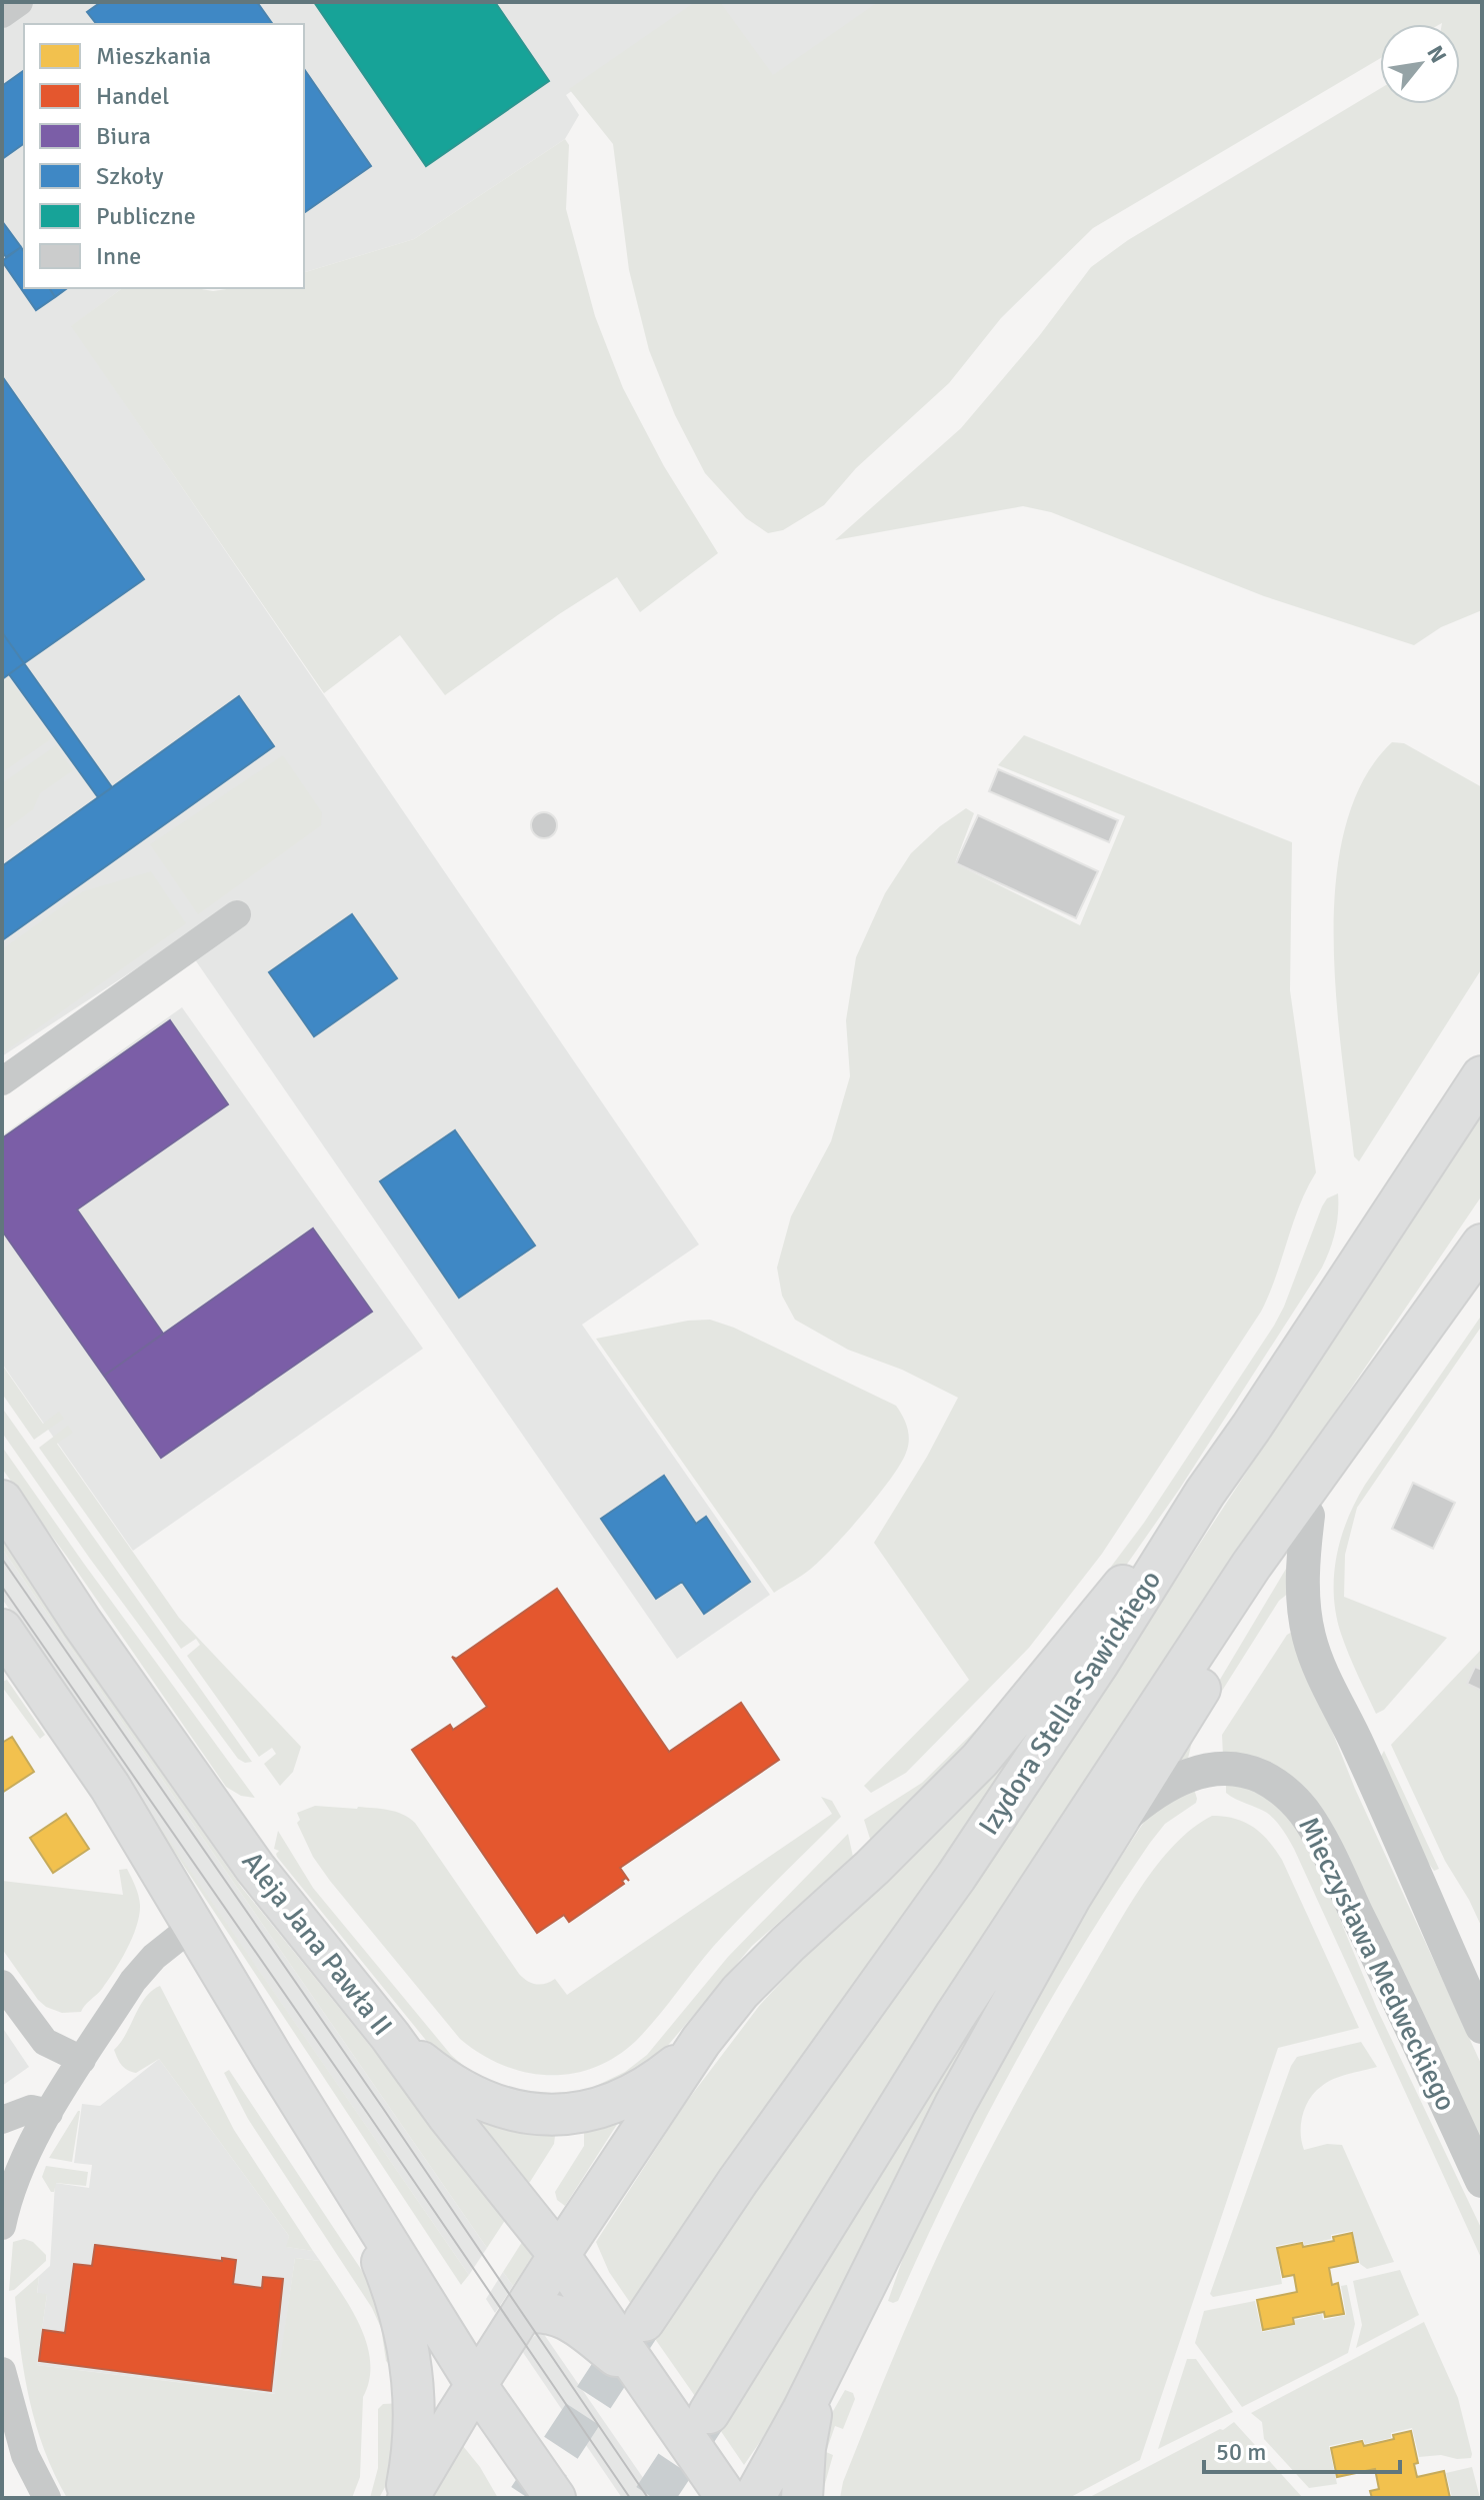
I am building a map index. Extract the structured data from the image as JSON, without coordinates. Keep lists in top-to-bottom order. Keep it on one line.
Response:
{"streets":{"main road":["Izydora Stella-Sawickiego","Aleja Jana Pawła II"],"street":["Mieczysława Medweckiego"]},"legend":["Mieszkania","Handel","Biura","Szkoły","Publiczne","Inne"],"scale_bar":"50 m","north":"top right"}
